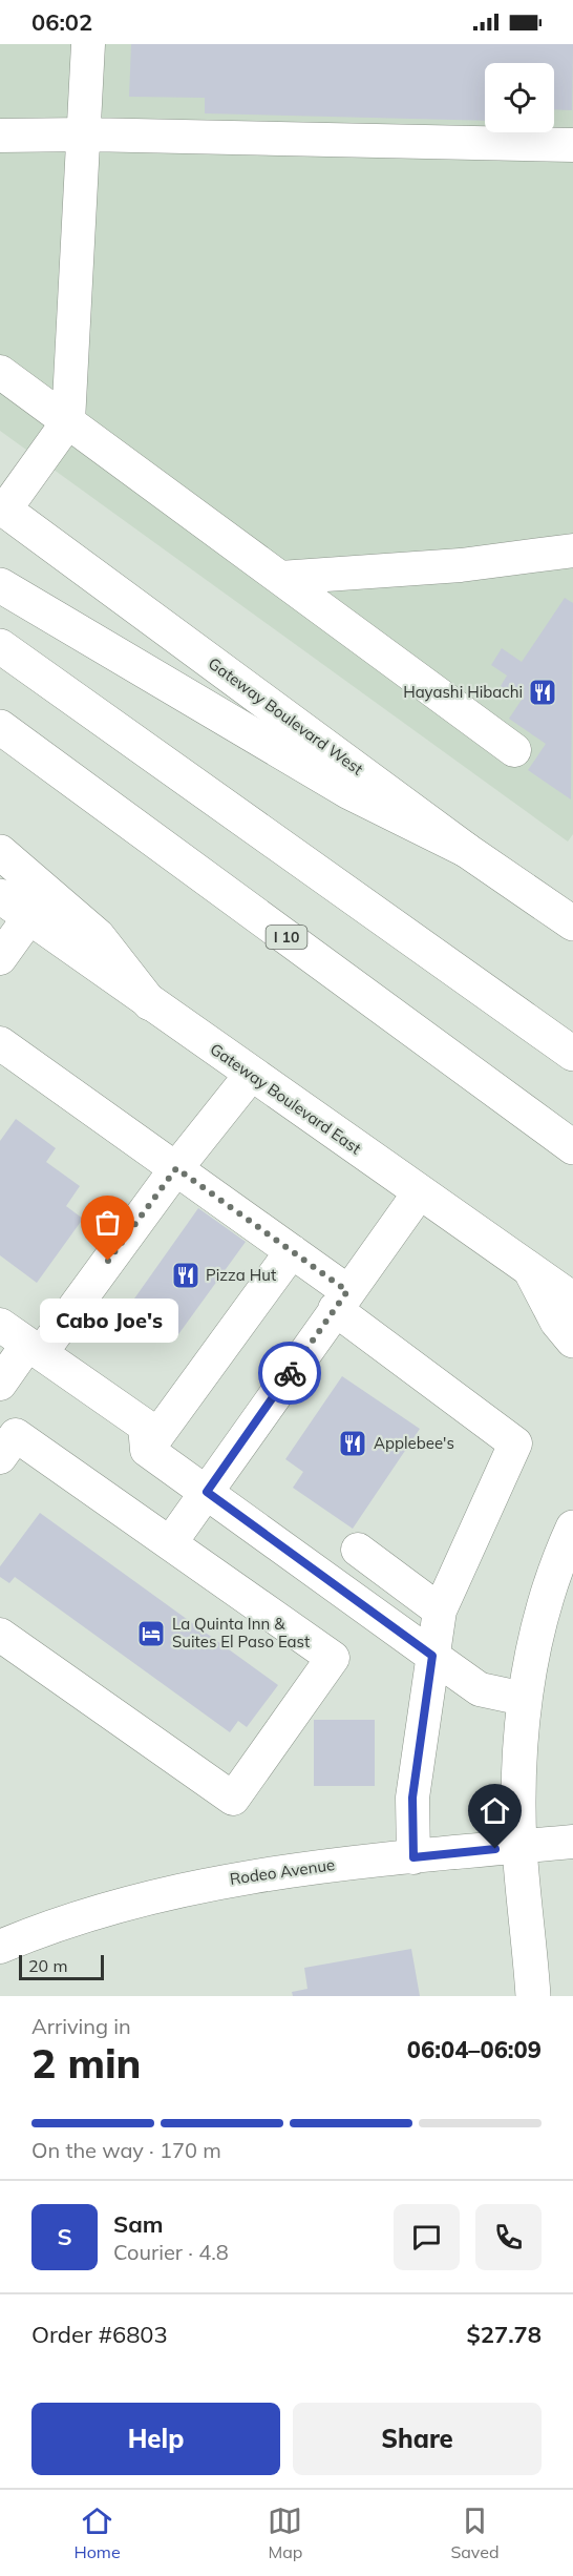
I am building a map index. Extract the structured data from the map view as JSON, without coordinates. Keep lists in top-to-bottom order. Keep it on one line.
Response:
{"streets":{"main road":["Gateway Boulevard West","I 10","Gateway Boulevard East"],"street":["Rodeo Avenue"]},"places":{"restaurant":["Hayashi Hibachi","Pizza Hut","Applebee's"],"other":["Cabo Joe's"],"hotel":["La Quinta Inn & Suites El Paso East"]},"scale_bar":"20 m","page":{"status":"06:02","bubble":"Cabo Joe's","scale":"20 m","heading":["2 min","Arriving in","06:04–06:09"],"panel":["Sam","Courier · 4.8","Order #6803","$27.78"],"bar":"On the way · 170 m","round":"S","buttons":["Help","Share"],"tabs":["Home","Map","Saved"]}}
